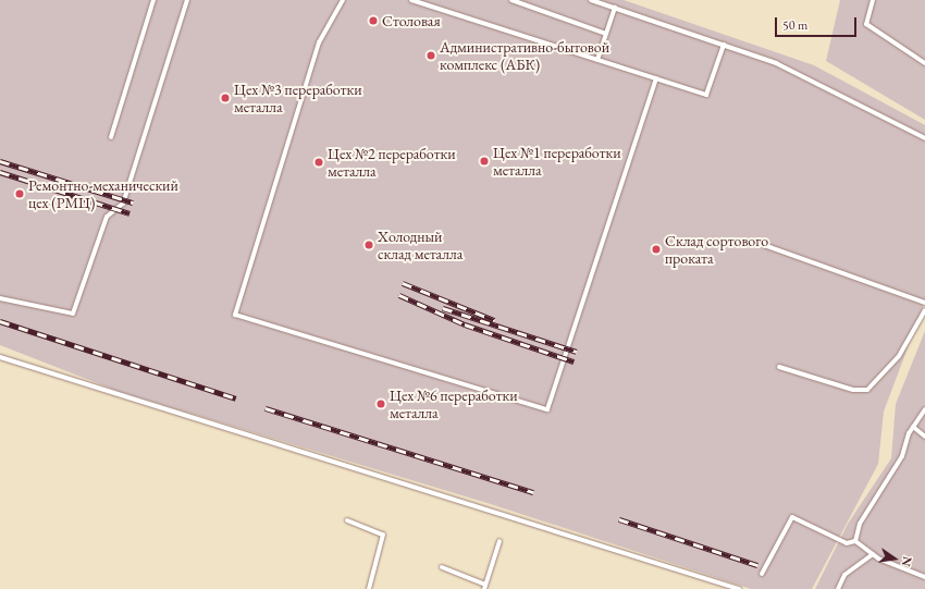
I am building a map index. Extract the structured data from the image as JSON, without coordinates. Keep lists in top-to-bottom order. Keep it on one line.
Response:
{"places":["Столовая","Административно-бытовой комплекс (АБК)","Цех №3 переработки металла","Цех №1 переработки металла","Цех №2 переработки металла","Ремонтно-механический цех (РМЦ)","Холодный склад металла","Склад сортового проката","Цех №6 переработки металла"],"scale_bar":"50 m","north":"right"}
